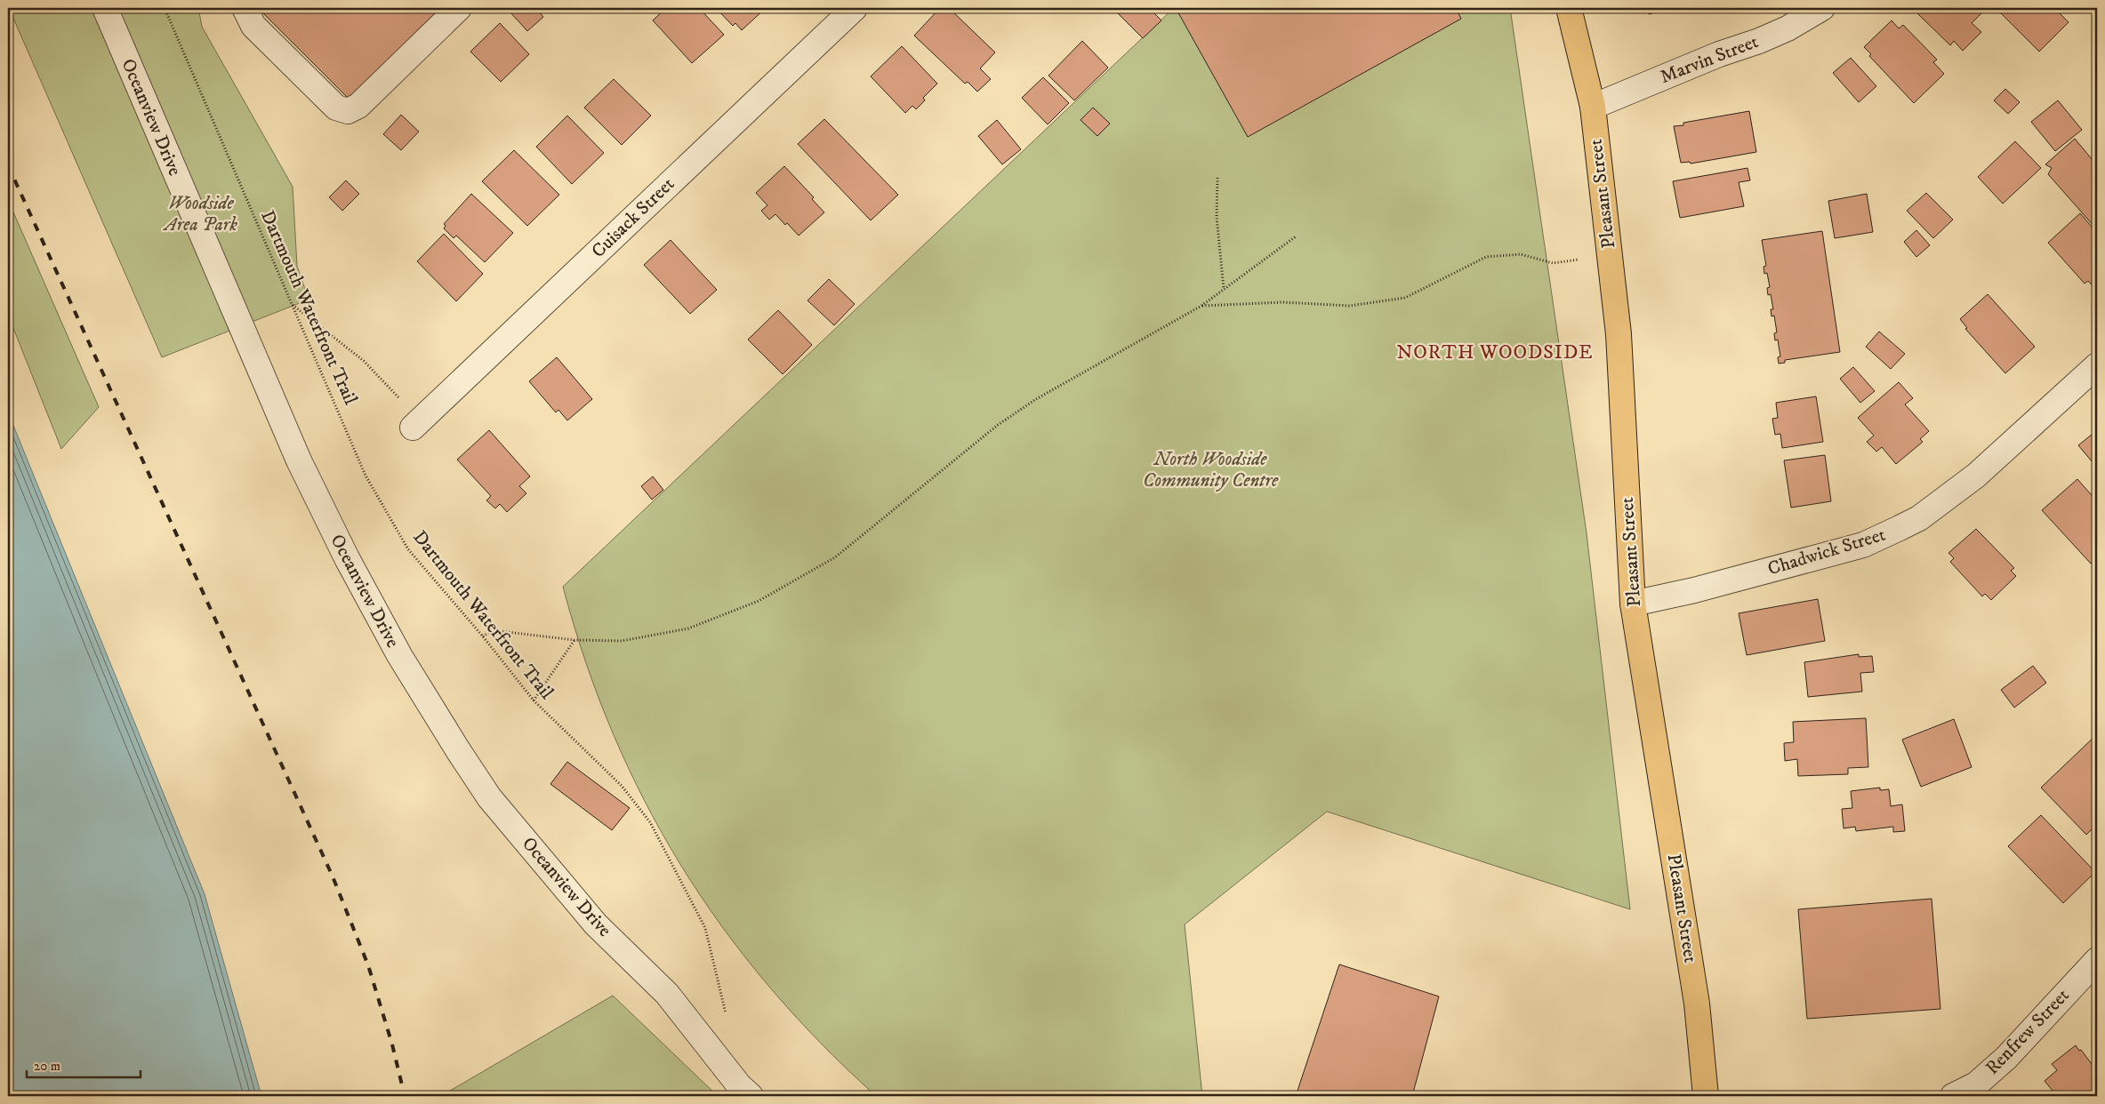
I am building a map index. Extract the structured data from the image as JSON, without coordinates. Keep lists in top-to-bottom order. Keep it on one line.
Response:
{"streets":{"main road":["Pleasant Street"],"street":["Marvin Street","Oceanview Drive","Cuisack Street","Chadwick Street","Renfrew Street"],"path":["Dartmouth Waterfront Trail"]},"crossings":[["Marvin Street","Pleasant Street"],["Pleasant Street","Chadwick Street"]],"districts":["NORTH WOODSIDE"],"parks":["Woodside Area Park","North Woodside Community Centre"],"scale_bar":"20 m"}
